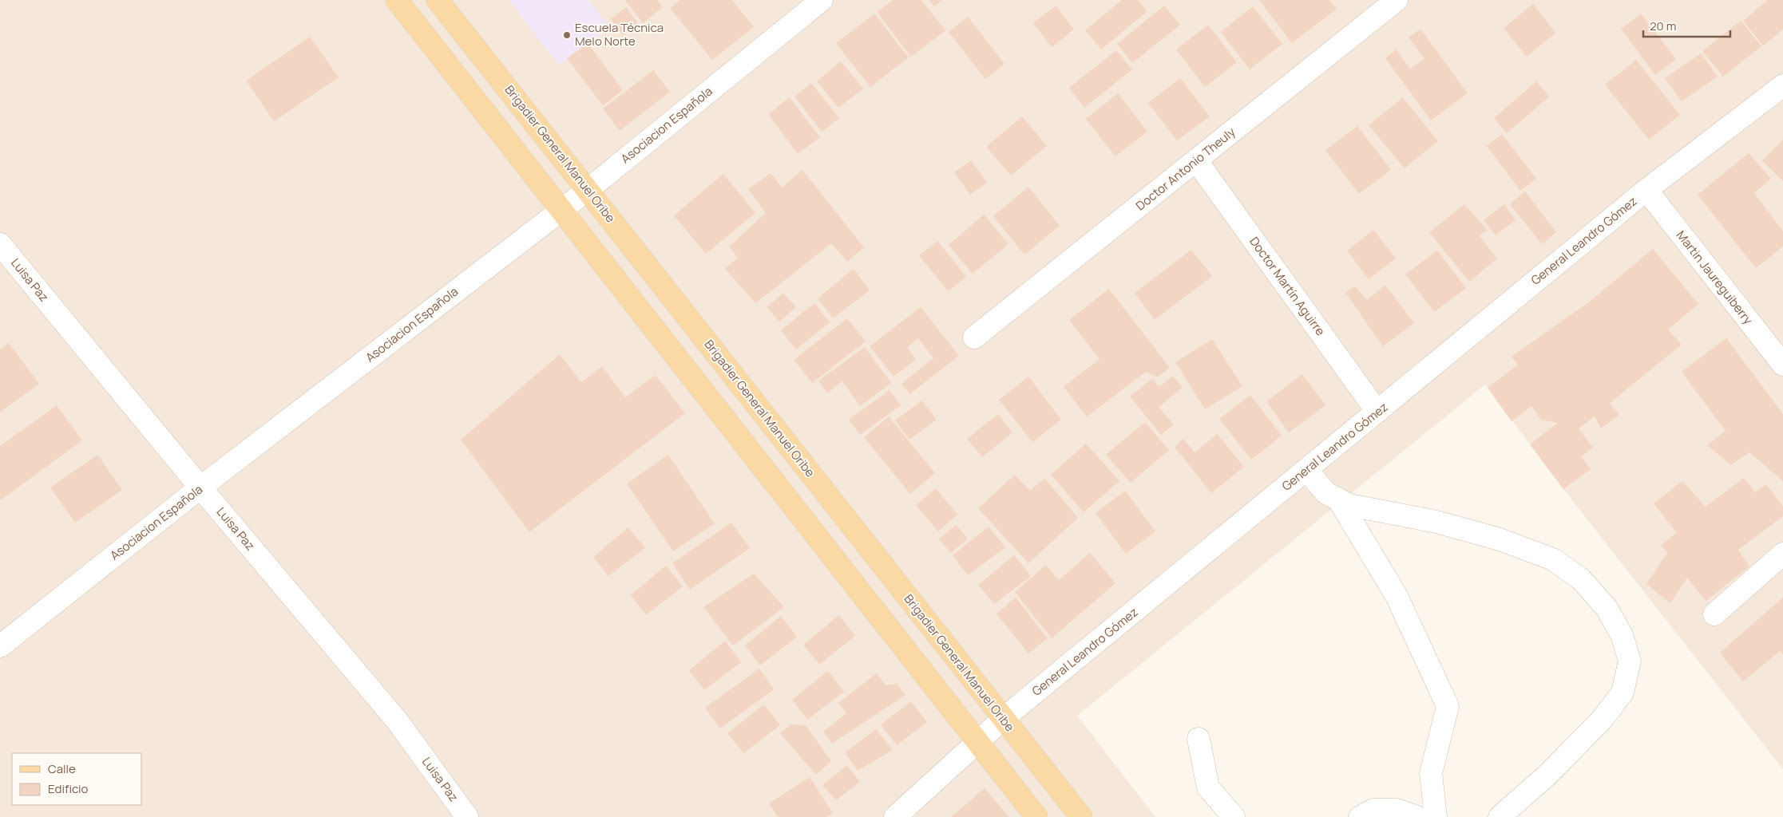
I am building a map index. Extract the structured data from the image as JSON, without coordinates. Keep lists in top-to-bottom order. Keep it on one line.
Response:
{"streets":{"main road":["Brigadier General Manuel Oribe"],"street":["Asociacion Española","Doctor Antonio Theuly","General Leandro Gómez","Martin Jaureguiberry","Luisa Paz","Doctor Martín Aguirre"]},"crossings":[["Asociacion Española","Brigadier General Manuel Oribe"],["Asociacion Española","Luisa Paz"],["Brigadier General Manuel Oribe","General Leandro Gómez"],["Doctor Antonio Theuly","Doctor Martín Aguirre"],["General Leandro Gómez","Martin Jaureguiberry"],["General Leandro Gómez","Doctor Martín Aguirre"]],"places":["Escuela Técnica Melo Norte"],"legend":["Calle","Edificio"],"scale_bar":"20 m"}
